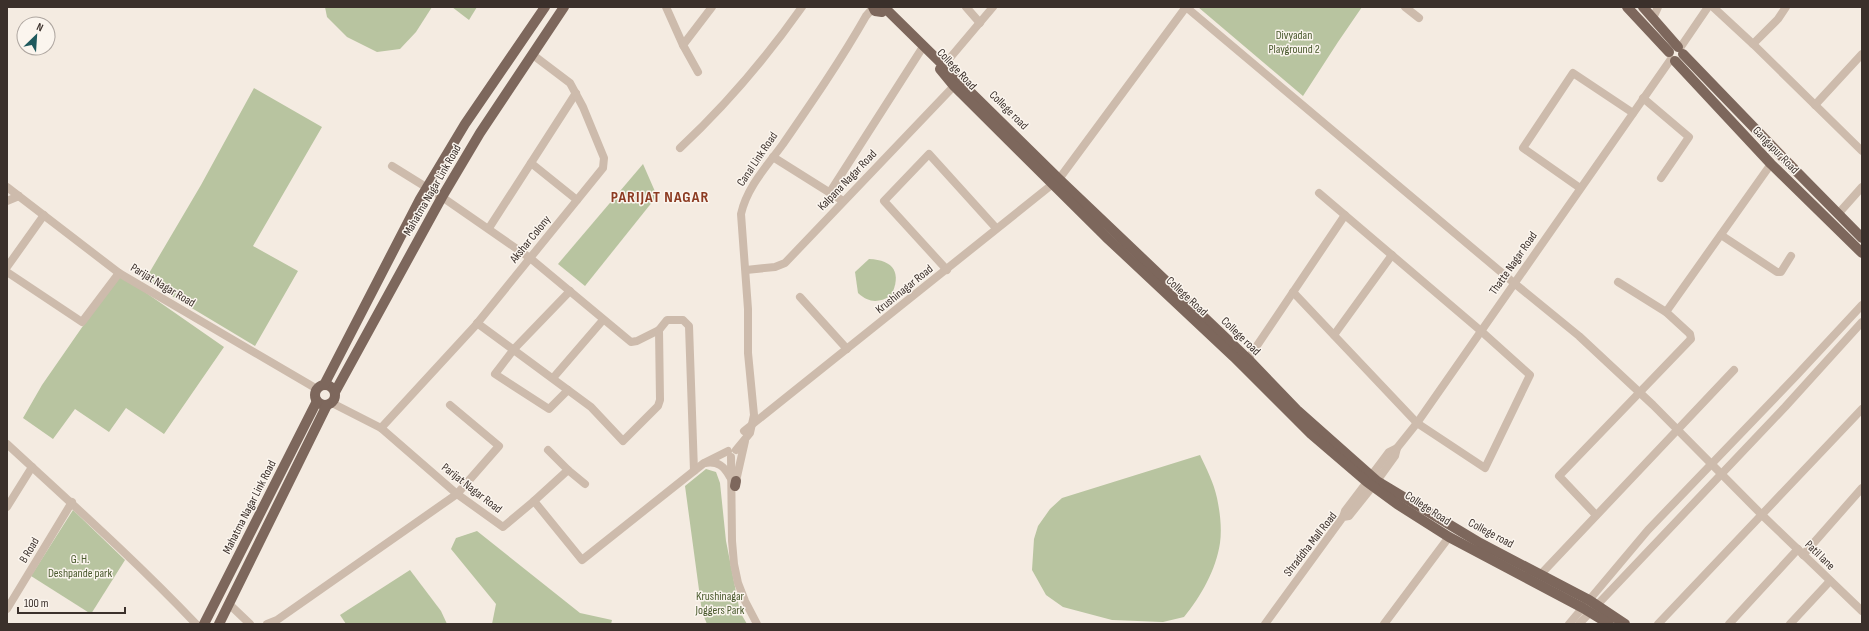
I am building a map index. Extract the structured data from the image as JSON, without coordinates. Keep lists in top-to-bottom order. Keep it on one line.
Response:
{"streets":{"main road":["College Road","College road","Gangapur Road","Mahatma Nagar Link Road"],"street":["Canal Link Road","Kalpana Nagar Road","Akshar Colony","Thatte Nagar Road","Parijat Nagar Road","Krushinagar Road","Shraddha Mall Road","B Road","Patil lane"]},"crossings":[["College Road","College road"],["College Road","Canal Link Road"],["College Road","Kalpana Nagar Road"],["College Road","Krushinagar Road"],["College Road","Shraddha Mall Road"],["College road","Canal Link Road"],["College road","Krushinagar Road"],["College road","Shraddha Mall Road"],["Gangapur Road","Thatte Nagar Road"],["Canal Link Road","Kalpana Nagar Road"],["Mahatma Nagar Link Road","Akshar Colony"],["Mahatma Nagar Link Road","Parijat Nagar Road"],["Akshar Colony","Parijat Nagar Road"],["Thatte Nagar Road","Shraddha Mall Road"],["Thatte Nagar Road","Patil lane"],["Krushinagar Road","Patil lane"]],"districts":["PARIJAT NAGAR"],"parks":["Divyadan Playground 2","G. H. Deshpande park","Krushinagar Joggers Park"],"scale_bar":"100 m","north":"top right"}
